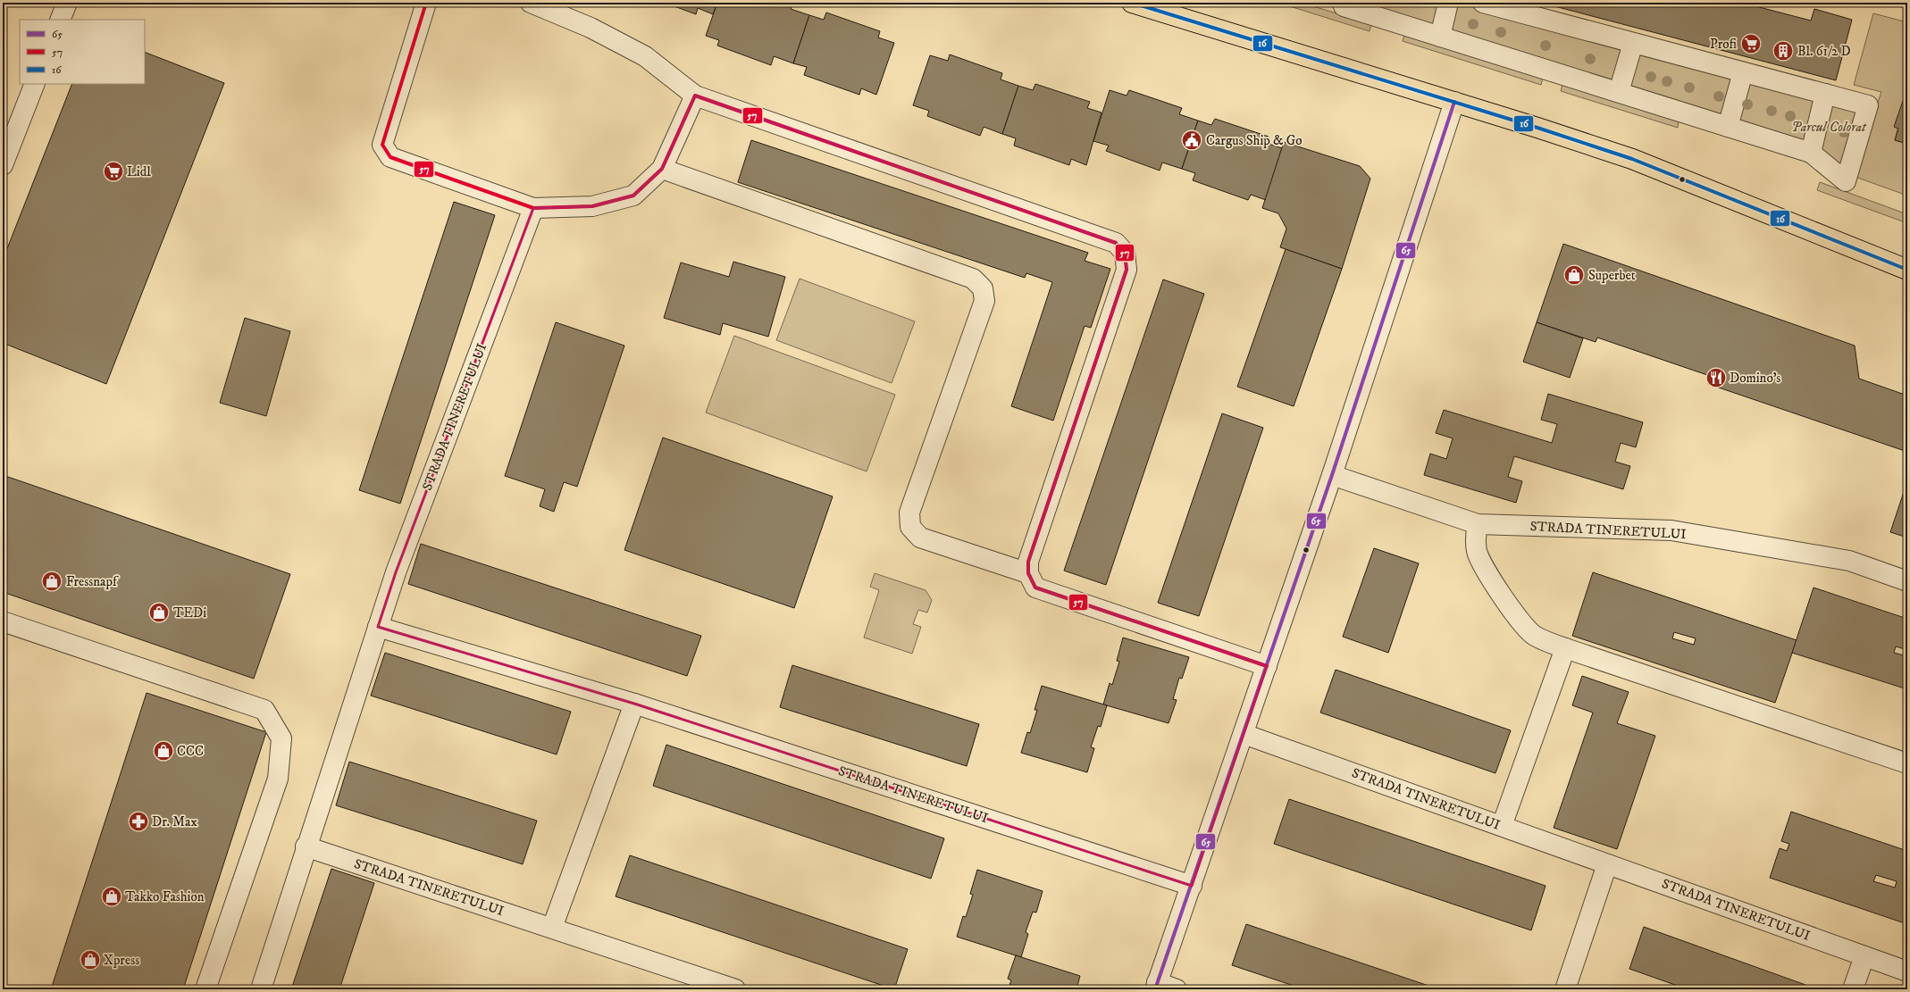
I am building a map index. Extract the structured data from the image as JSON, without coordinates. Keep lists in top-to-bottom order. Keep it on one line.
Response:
{"streets":{"street":["STRADA TINERETULUI"]},"parks":["Parcul Colorat"],"places":{"supermarket":["Profi","Lidl"],"building":["Bl. 61/2 D"],"public building":["Cargus Ship & Go"],"shop":["Superbet","Fressnapf","TEDi","CCC","Takko Fashion","Xpress"],"restaurant":["Domino's"],"pharmacy":["Dr. Max"]},"lines":["transit line 57","transit line 16","transit line 65"],"legend":["65","57","16"]}
